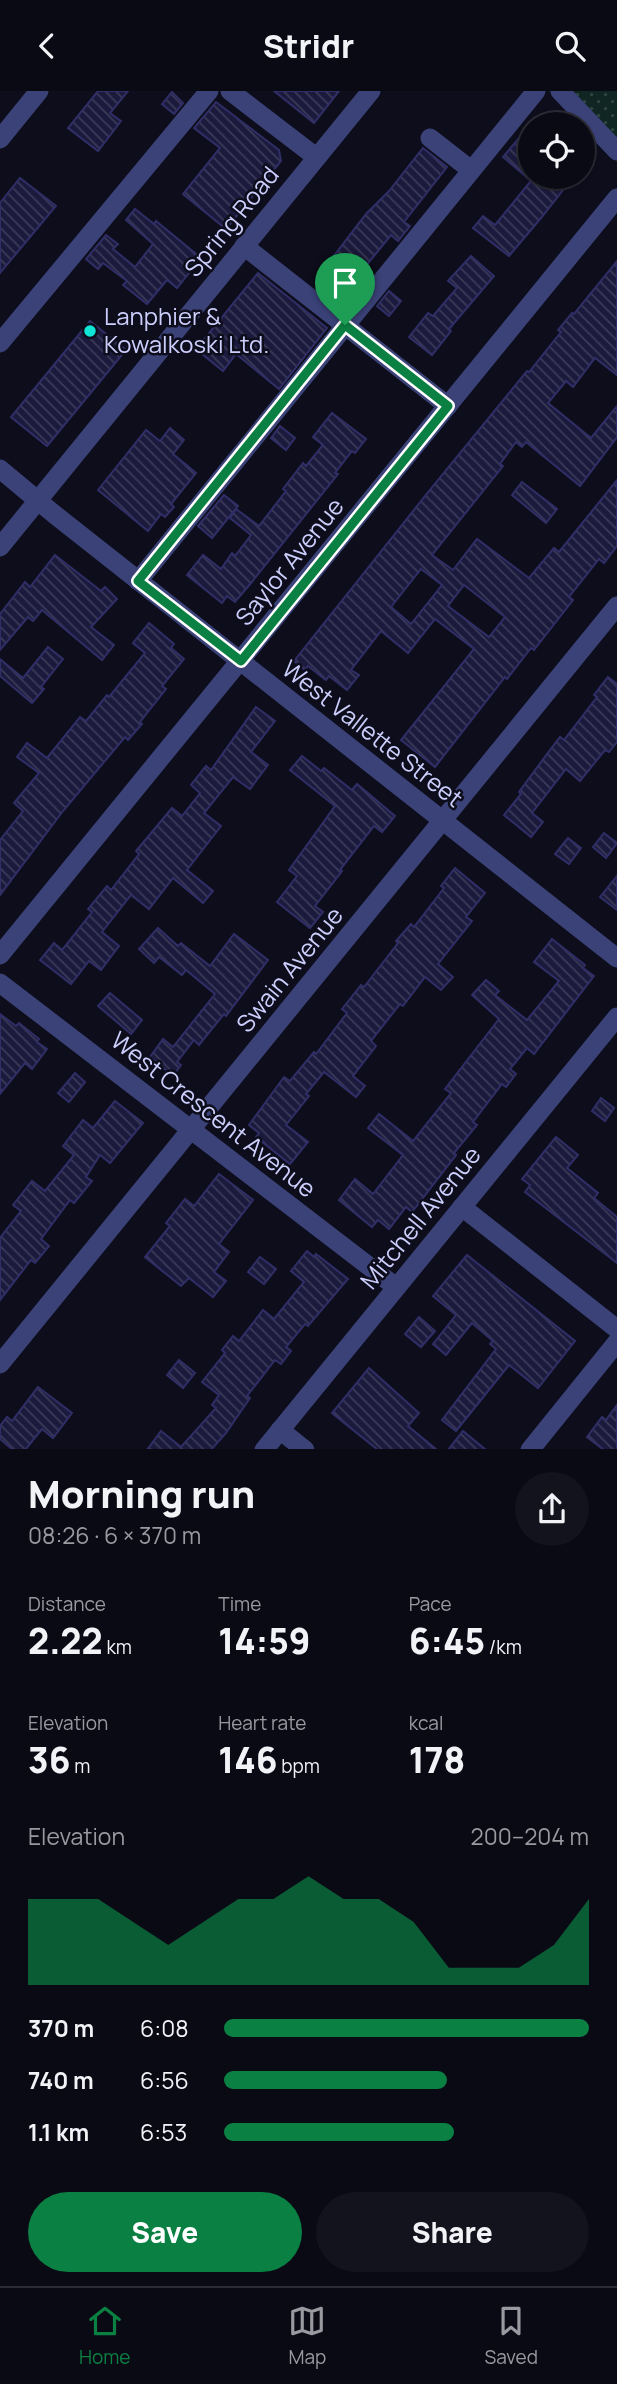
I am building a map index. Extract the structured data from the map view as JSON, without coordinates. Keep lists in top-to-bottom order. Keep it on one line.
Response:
{"streets":{"street":["Spring Road","Saylor Avenue","West Vallette Street","Swain Avenue","West Crescent Avenue","Mitchell Avenue"]},"crossings":[["Spring Road","West Vallette Street"],["Saylor Avenue","West Vallette Street"],["West Vallette Street","Swain Avenue"],["Swain Avenue","West Crescent Avenue"],["West Crescent Avenue","Mitchell Avenue"]],"places":["Lanphier & Kowalkoski Ltd."],"page":{"header":"Stridr","heading":["Morning run","08:26 · 6 × 370 m"],"stats":[["Distance","2.22 km"],["Time","14:59"],["Pace","6:45 /km"],["Elevation","36 m"],["Heart rate","146 bpm"],["kcal","178"]],"chart":["Elevation","200–204 m"],"list":[{"name":"370 m","note":"6:08"},{"name":"740 m","note":"6:56"},{"name":"1.1 km","note":"6:53"}],"buttons":["Save","Share"],"tabs":["Home","Map","Saved"]}}
